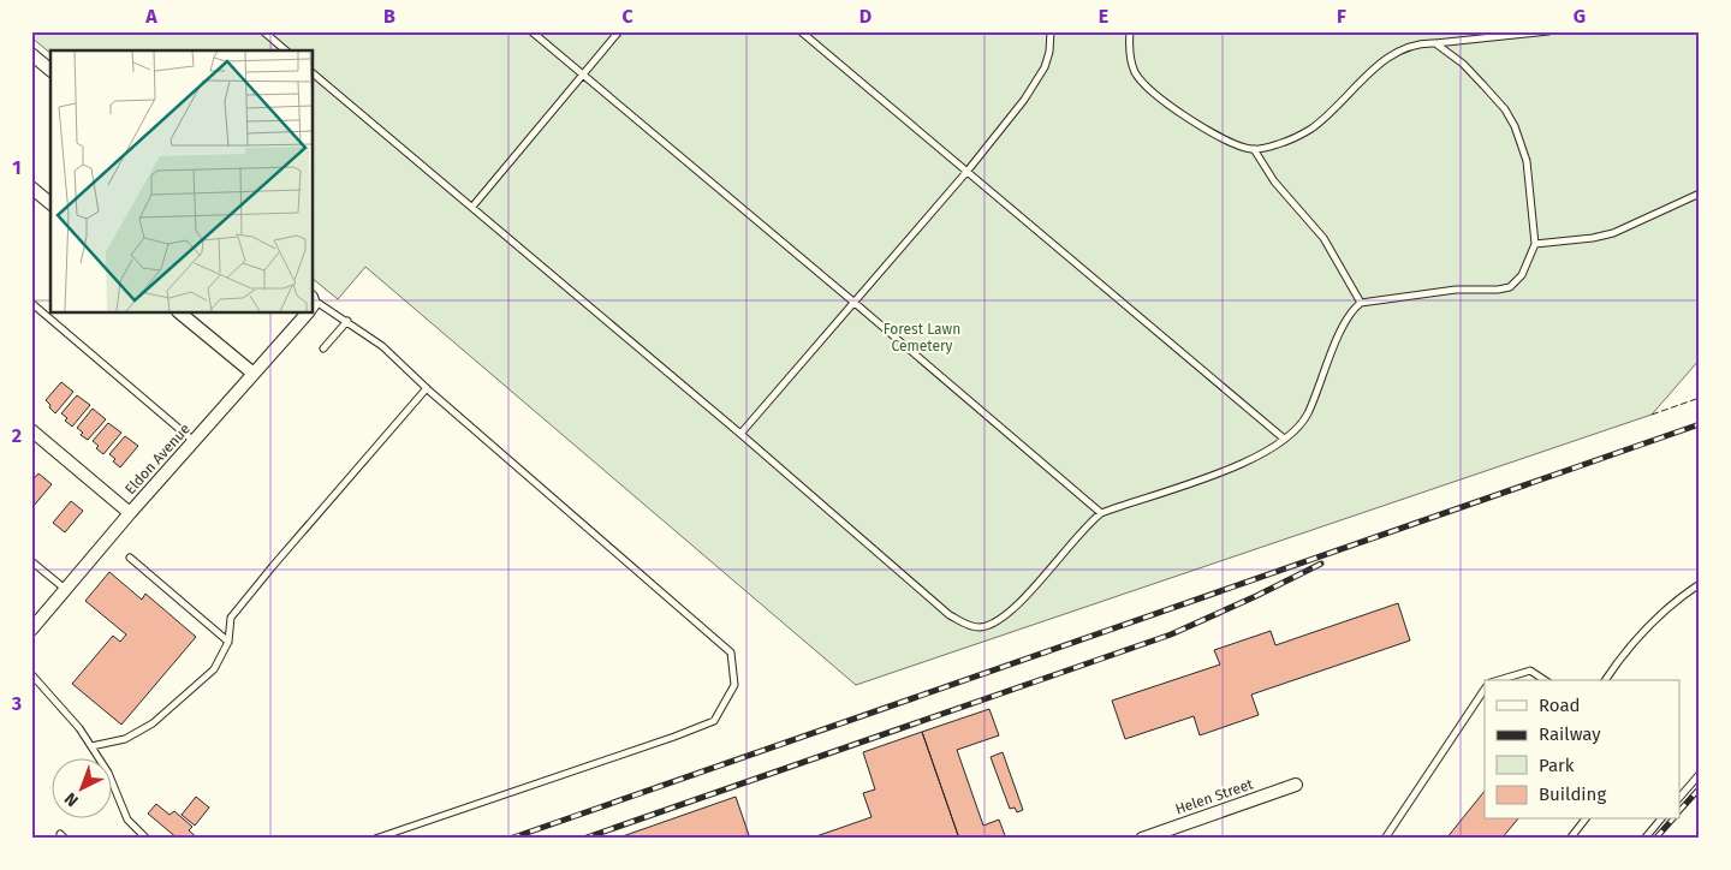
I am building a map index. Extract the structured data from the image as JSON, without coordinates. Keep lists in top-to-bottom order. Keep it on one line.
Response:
{"streets":{"street":["Eldon Avenue","Helen Street"]},"parks":["Forest Lawn Cemetery"],"legend":["Road","Railway","Park","Building"],"north":"bottom left","grid":{"columns":["A","B","C","D","E","F","G"],"rows":["1","2","3"]}}
